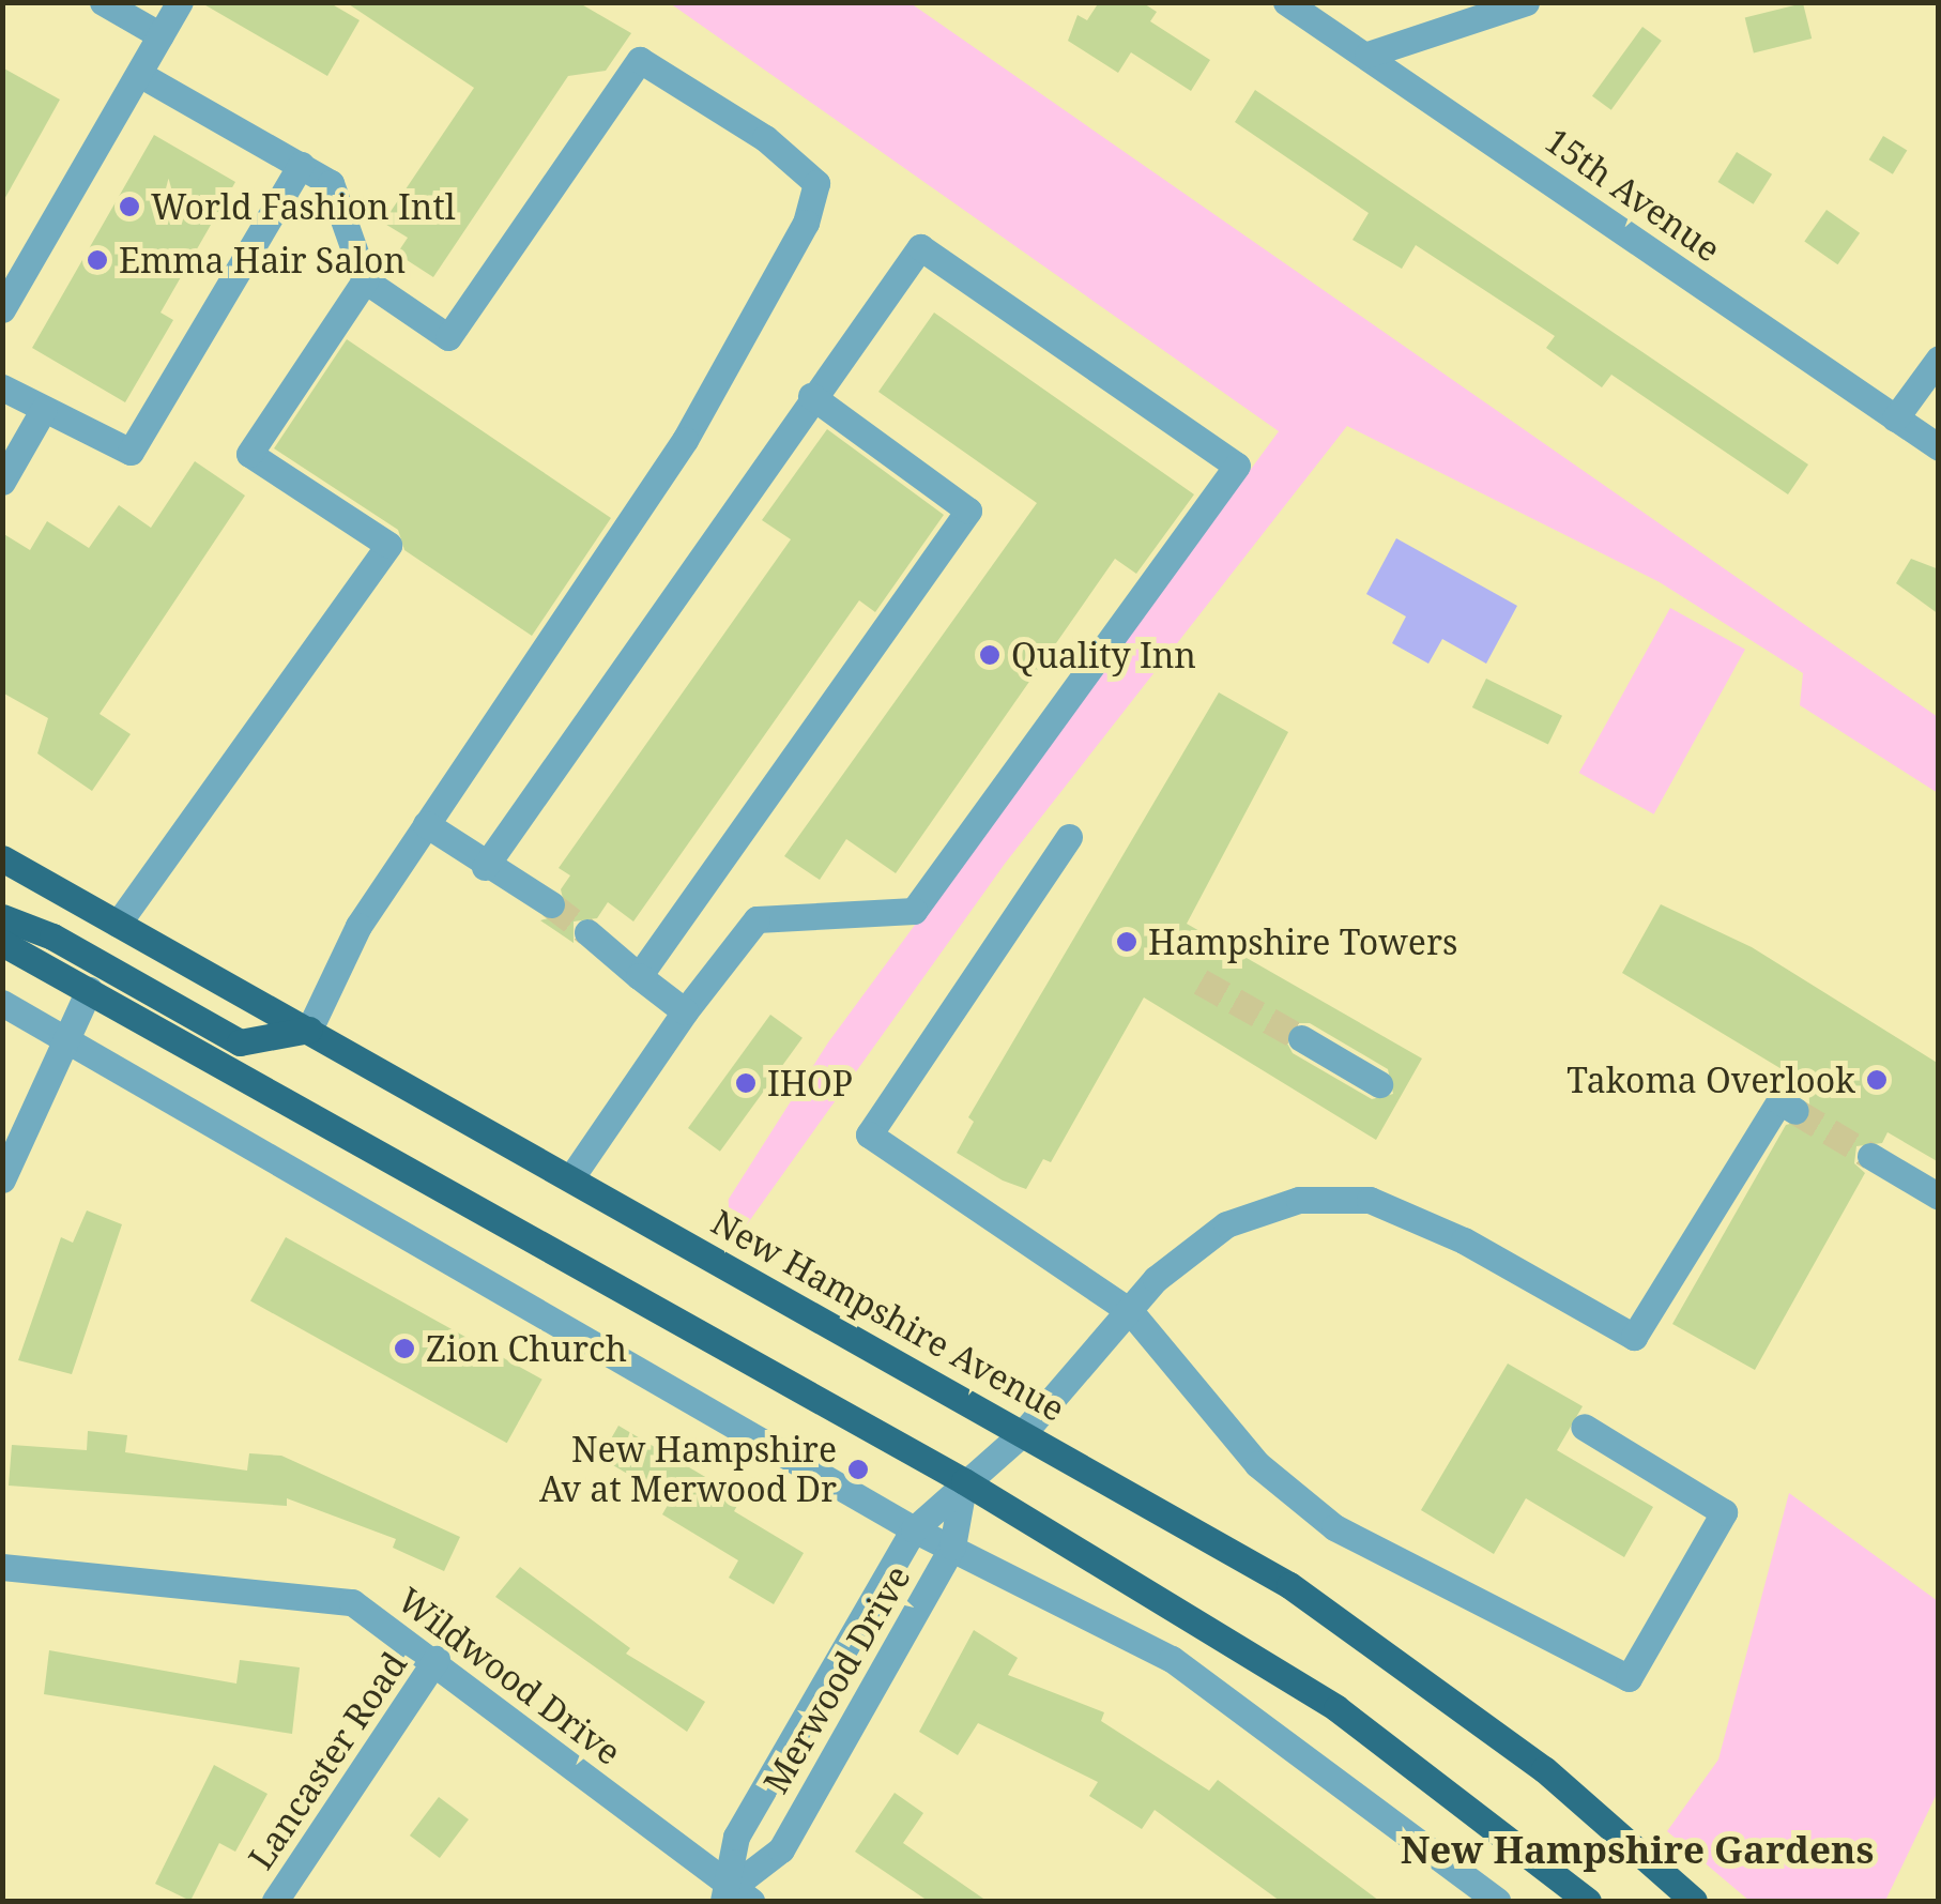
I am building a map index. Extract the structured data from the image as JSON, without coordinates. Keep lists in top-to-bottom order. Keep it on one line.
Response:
{"streets":{"main road":["New Hampshire Avenue"],"street":["15th Avenue","Wildwood Drive","Merwood Drive","Lancaster Road"]},"crossings":[["New Hampshire Avenue","Merwood Drive"],["Wildwood Drive","Merwood Drive"],["Wildwood Drive","Lancaster Road"]],"districts":["New Hampshire Gardens"],"places":["World Fashion Intl","Emma Hair Salon","Quality Inn","Hampshire Towers","Takoma Overlook","IHOP","Zion Church","New Hampshire Av at Merwood Dr"]}
